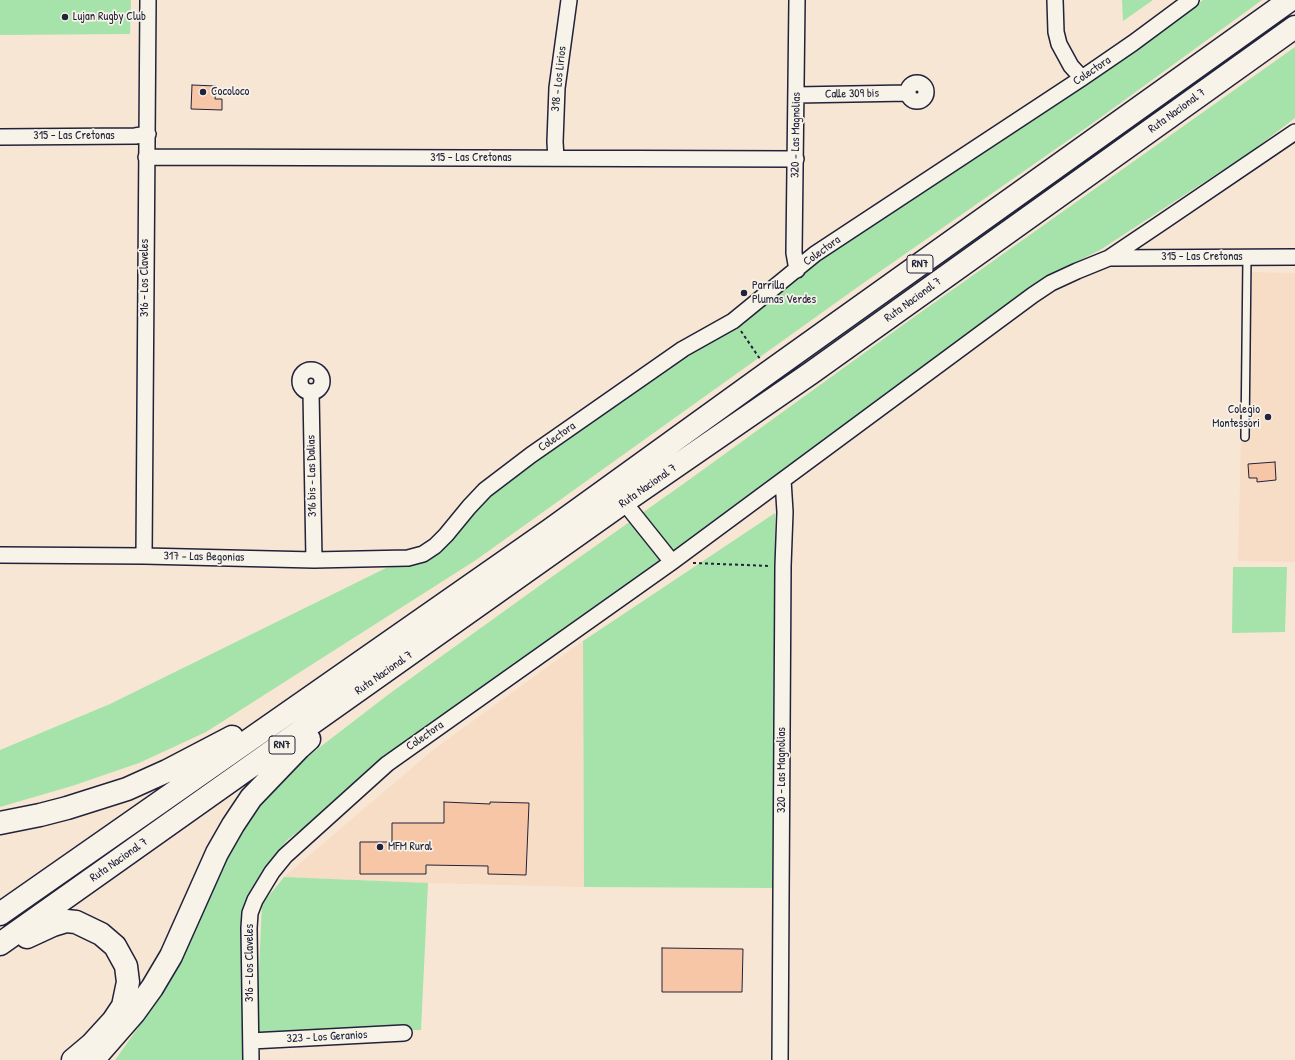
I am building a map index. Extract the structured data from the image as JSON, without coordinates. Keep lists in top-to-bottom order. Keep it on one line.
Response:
{"streets":{"highway":["Ruta Nacional 7","RN7"],"street":["Colectora","318 - Los Lirios","Calle 309 bis","320 - Las Magnolias","315 - Las Cretonas","316 - Los Claveles","316 bis - Las Dalias","317 - Las Begonias","323 - Los Geranios"]},"crossings":[["Colectora","320 - Las Magnolias"],["Colectora","315 - Las Cretonas"],["Colectora","316 - Los Claveles"],["Colectora","317 - Las Begonias"],["318 - Los Lirios","315 - Las Cretonas"],["Calle 309 bis","320 - Las Magnolias"],["320 - Las Magnolias","315 - Las Cretonas"],["315 - Las Cretonas","316 - Los Claveles"],["316 - Los Claveles","317 - Las Begonias"],["316 - Los Claveles","323 - Los Geranios"],["316 bis - Las Dalias","317 - Las Begonias"]],"places":["Lujan Rugby Club","Cocoloco","Parrilla Plumas Verdes","Colegio Montessori","MFM Rural"]}
